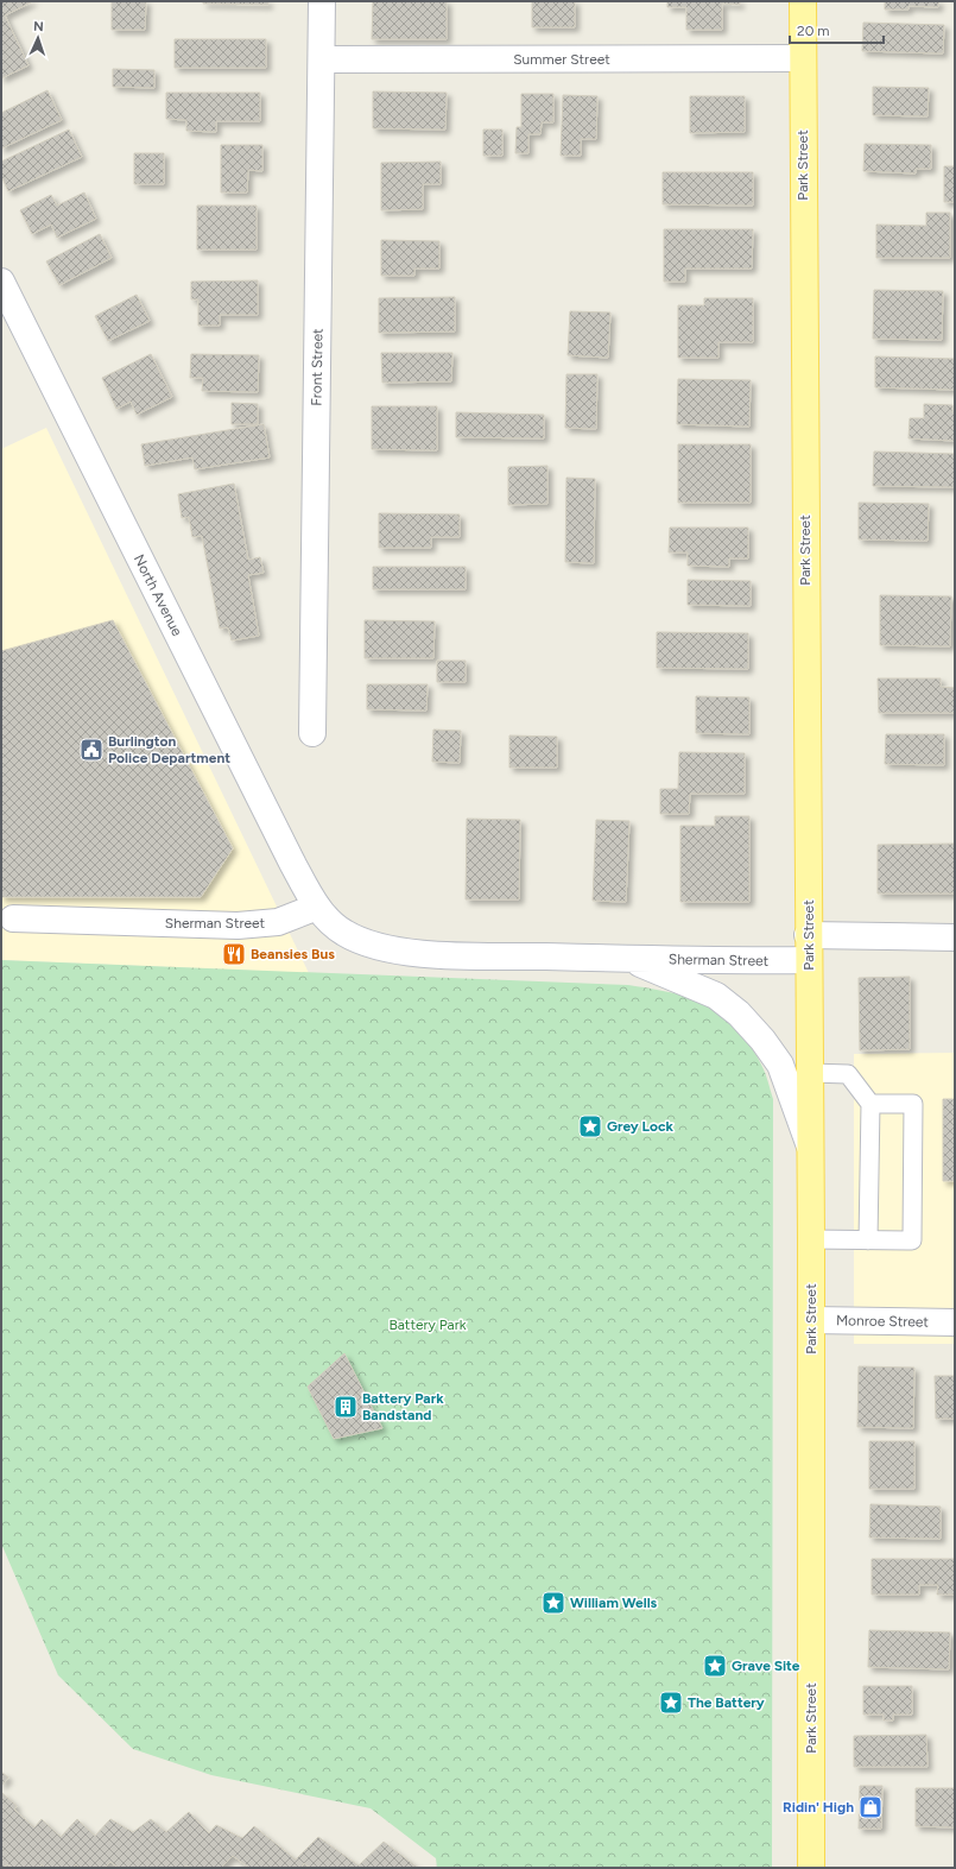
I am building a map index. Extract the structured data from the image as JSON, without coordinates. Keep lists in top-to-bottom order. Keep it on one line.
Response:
{"streets":{"main road":["Park Street"],"street":["Summer Street","Front Street","North Avenue","Sherman Street","Monroe Street"]},"crossings":[["Summer Street","Park Street"],["Summer Street","Front Street"],["Park Street","Sherman Street"],["Park Street","Monroe Street"],["North Avenue","Sherman Street"]],"parks":["Battery Park"],"places":{"public building":["Burlington Police Department"],"restaurant":["Beansies Bus"],"place":["Grey Lock","William Wells","Grave Site","The Battery"],"building":["Battery Park Bandstand"],"shop":["Ridin' High"]},"scale_bar":"20 m","north":"top"}
